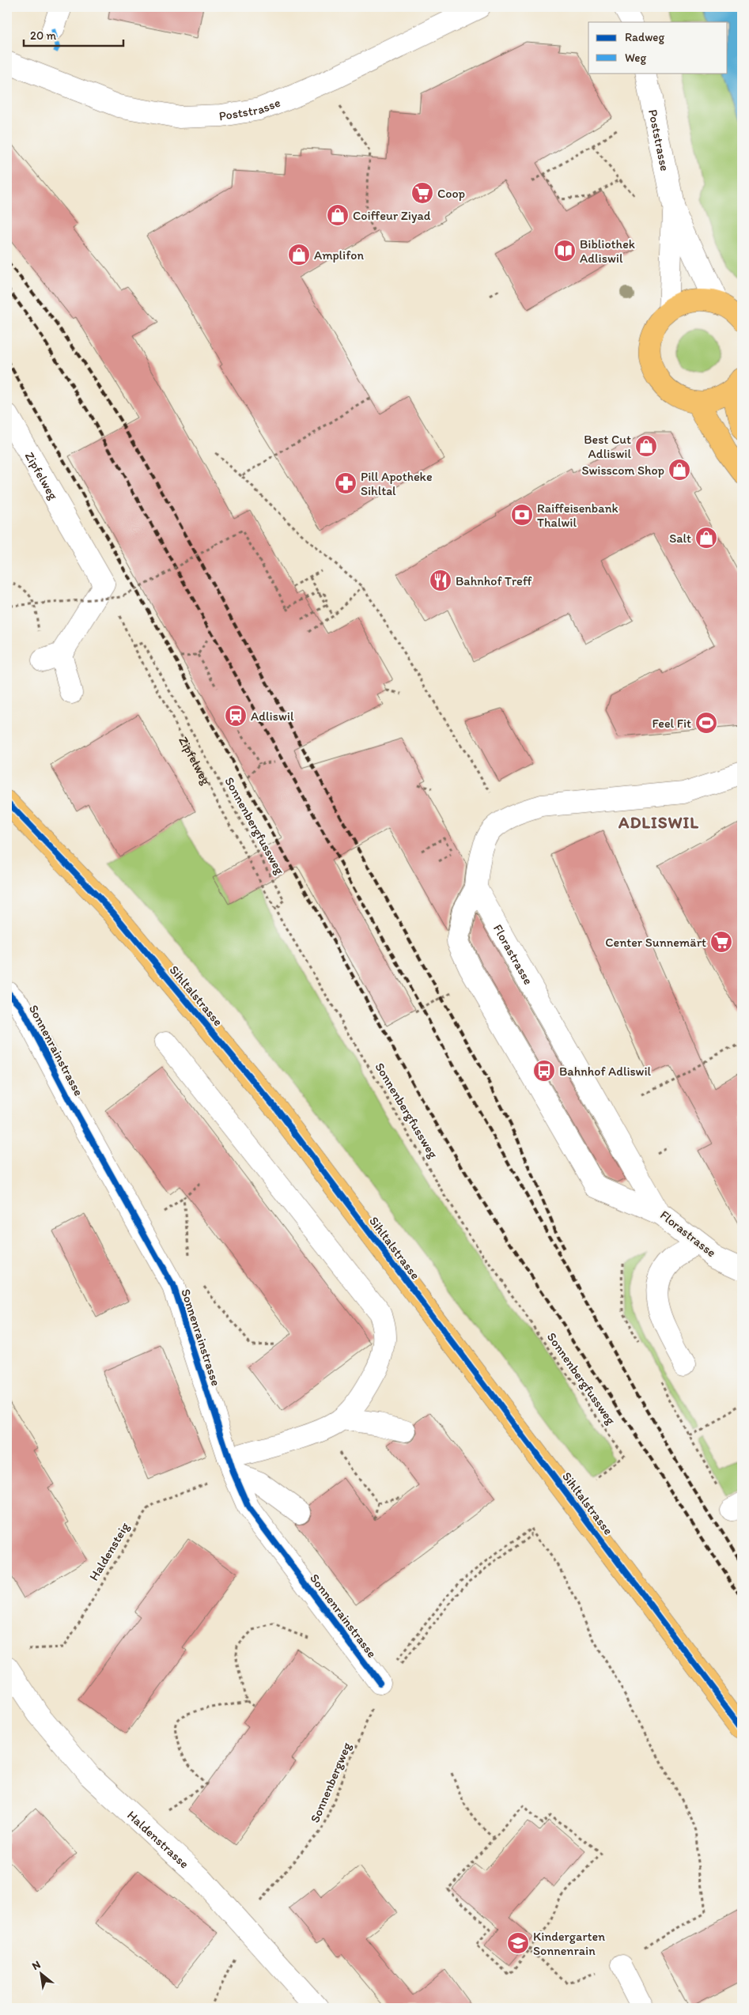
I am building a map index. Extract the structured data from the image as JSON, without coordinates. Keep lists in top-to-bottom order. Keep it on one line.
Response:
{"streets":{"main road":["Sihltalstrasse"],"street":["Poststrasse","Zipfelweg","Florastrasse","Sonnenrainstrasse","Haldenstrasse"],"path":["Sonnenbergfussweg","Haldensteig","Sonnenbergweg"]},"crossings":[["Zipfelweg","Sonnenbergfussweg"],["Sonnenrainstrasse","Haldensteig"],["Sonnenrainstrasse","Sonnenbergweg"]],"districts":["ADLISWIL"],"places":{"supermarket":["Coop","Center Sunnemärt"],"shop":["Coiffeur Ziyad","Amplifon","Best Cut Adliswil","Swisscom Shop","Salt"],"library":["Bibliothek Adliswil"],"pharmacy":["Pill Apotheke Sihltal"],"bank":["Raiffeisenbank Thalwil"],"restaurant":["Bahnhof Treff"],"station":["Adliswil"],"sports":["Feel Fit"],"bus stop":["Bahnhof Adliswil"],"school or university":["Kindergarten Sonnenrain"]},"legend":["Radweg","Weg"],"scale_bar":"20 m","north":"top left"}
